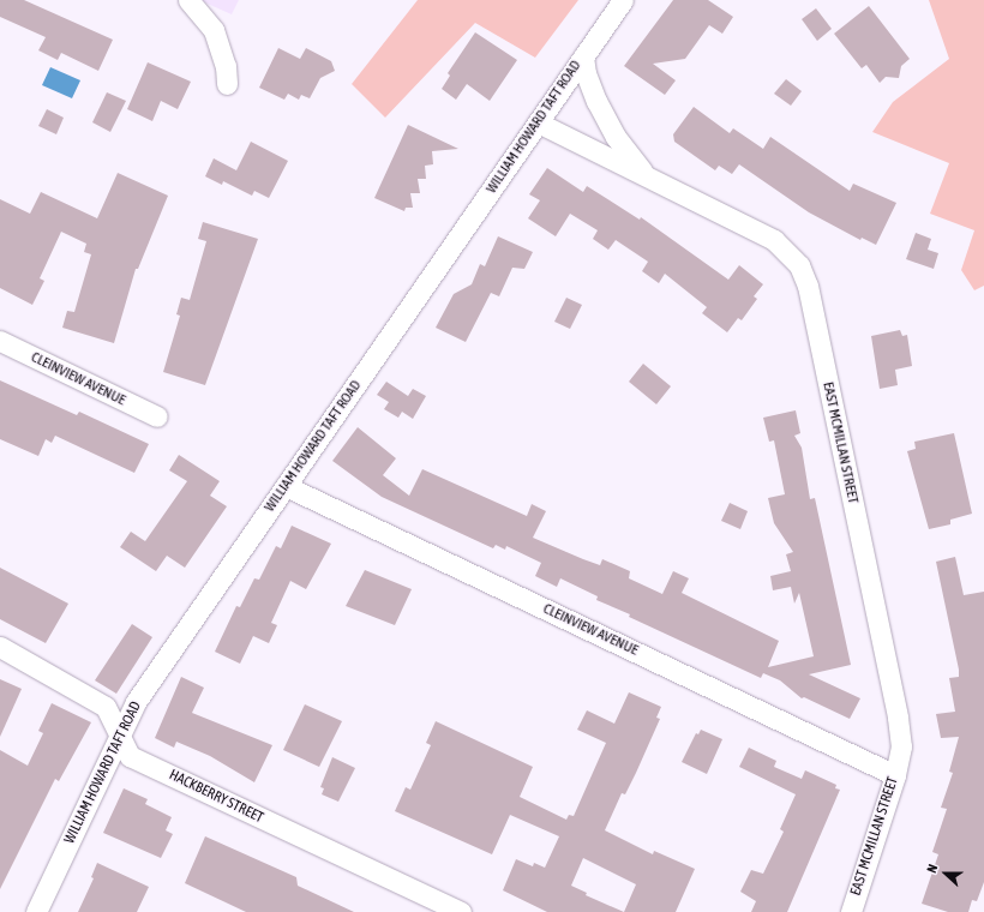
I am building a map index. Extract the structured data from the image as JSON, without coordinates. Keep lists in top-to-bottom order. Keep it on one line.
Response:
{"streets":{"street":["WILLIAM HOWARD TAFT ROAD","CLEINVIEW AVENUE","EAST MCMILLAN STREET","HACKBERRY STREET"]},"crossings":[["WILLIAM HOWARD TAFT ROAD","CLEINVIEW AVENUE"],["WILLIAM HOWARD TAFT ROAD","EAST MCMILLAN STREET"],["WILLIAM HOWARD TAFT ROAD","HACKBERRY STREET"],["CLEINVIEW AVENUE","EAST MCMILLAN STREET"]],"north":"left"}
